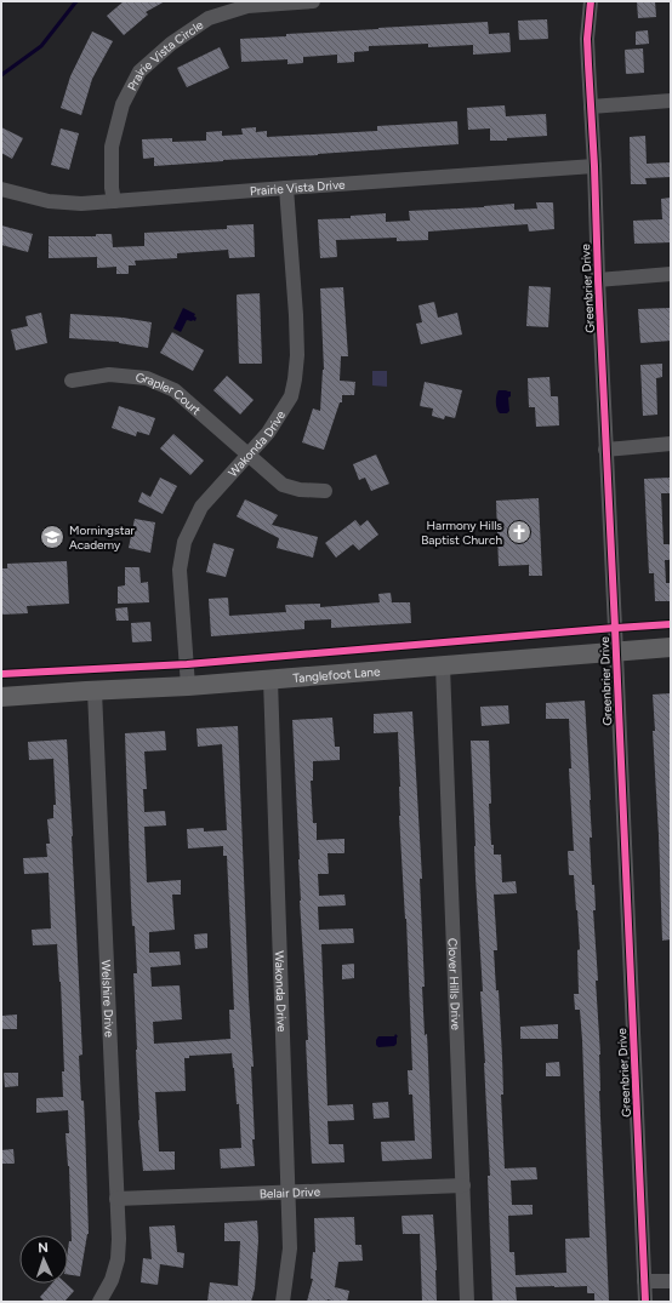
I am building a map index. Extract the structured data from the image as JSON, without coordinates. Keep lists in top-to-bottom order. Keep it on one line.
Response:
{"streets":{"main road":["Tanglefoot Lane"],"street":["Prairie Vista Circle","Prairie Vista Drive","Greenbrier Drive","Grapler Court","Wakonda Drive","Clover Hills Drive","Welshire Drive","Belair Drive"]},"crossings":[["Prairie Vista Circle","Prairie Vista Drive"],["Prairie Vista Drive","Greenbrier Drive"],["Prairie Vista Drive","Wakonda Drive"],["Greenbrier Drive","Tanglefoot Lane"],["Grapler Court","Wakonda Drive"],["Wakonda Drive","Tanglefoot Lane"],["Wakonda Drive","Belair Drive"],["Tanglefoot Lane","Clover Hills Drive"],["Tanglefoot Lane","Welshire Drive"],["Clover Hills Drive","Belair Drive"],["Welshire Drive","Belair Drive"]],"places":{"church":["Harmony Hills Baptist Church"],"school or university":["Morningstar Academy"]},"north":"top"}
